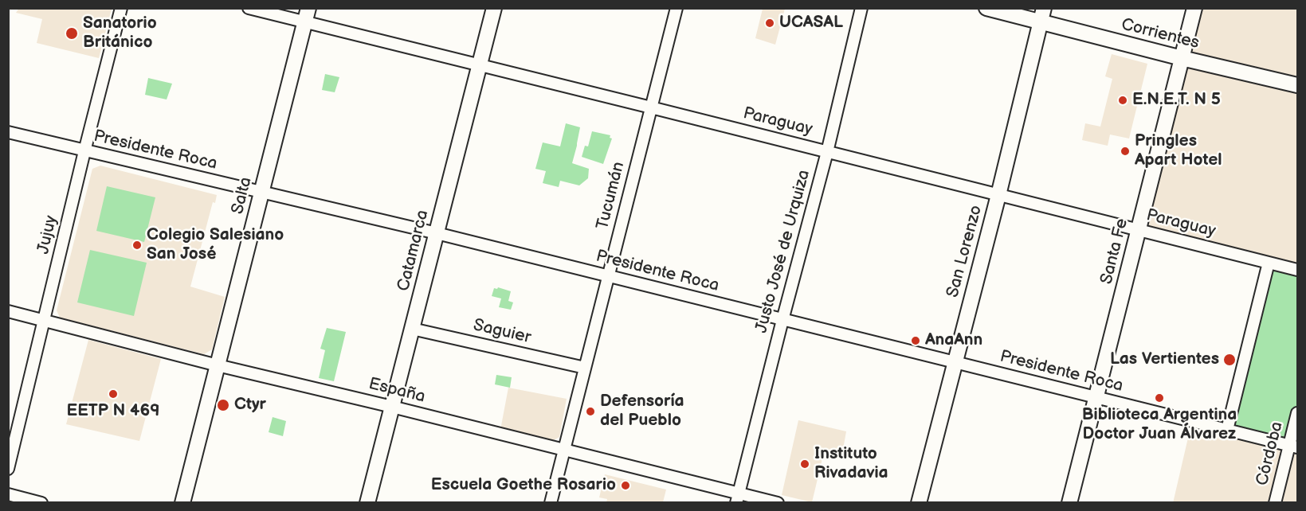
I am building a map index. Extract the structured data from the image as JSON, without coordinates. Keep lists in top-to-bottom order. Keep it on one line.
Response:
{"streets":{"main road":["Corrientes","Salta","Catamarca","San Lorenzo","Santa Fe"],"street":["Paraguay","Presidente Roca","Tucumán","Jujuy","Justo José de Urquiza","Saguier","España","Córdoba"]},"crossings":[["Corrientes","San Lorenzo"],["Corrientes","Santa Fe"],["Paraguay","Salta"],["Paraguay","Tucumán"],["Paraguay","Catamarca"],["Paraguay","Justo José de Urquiza"],["Paraguay","San Lorenzo"],["Paraguay","Santa Fe"],["Presidente Roca","Salta"],["Presidente Roca","Tucumán"],["Presidente Roca","Jujuy"],["Presidente Roca","Catamarca"],["Presidente Roca","Justo José de Urquiza"],["Presidente Roca","San Lorenzo"],["Presidente Roca","Santa Fe"],["Presidente Roca","Córdoba"],["Salta","España"],["Tucumán","Saguier"],["Tucumán","España"],["Jujuy","España"],["Catamarca","Saguier"],["Catamarca","España"],["Justo José de Urquiza","España"]],"places":["UCASAL","Sanatorio Británico","E.N.E.T. N 5","Pringles Apart Hotel","Colegio Salesiano San José","AnaAnn","Las Vertientes","EETP N 469","Biblioteca Argentina Doctor Juan Álvarez","Ctyr","Defensoría del Pueblo","Instituto Rivadavia","Escuela Goethe Rosario"]}
